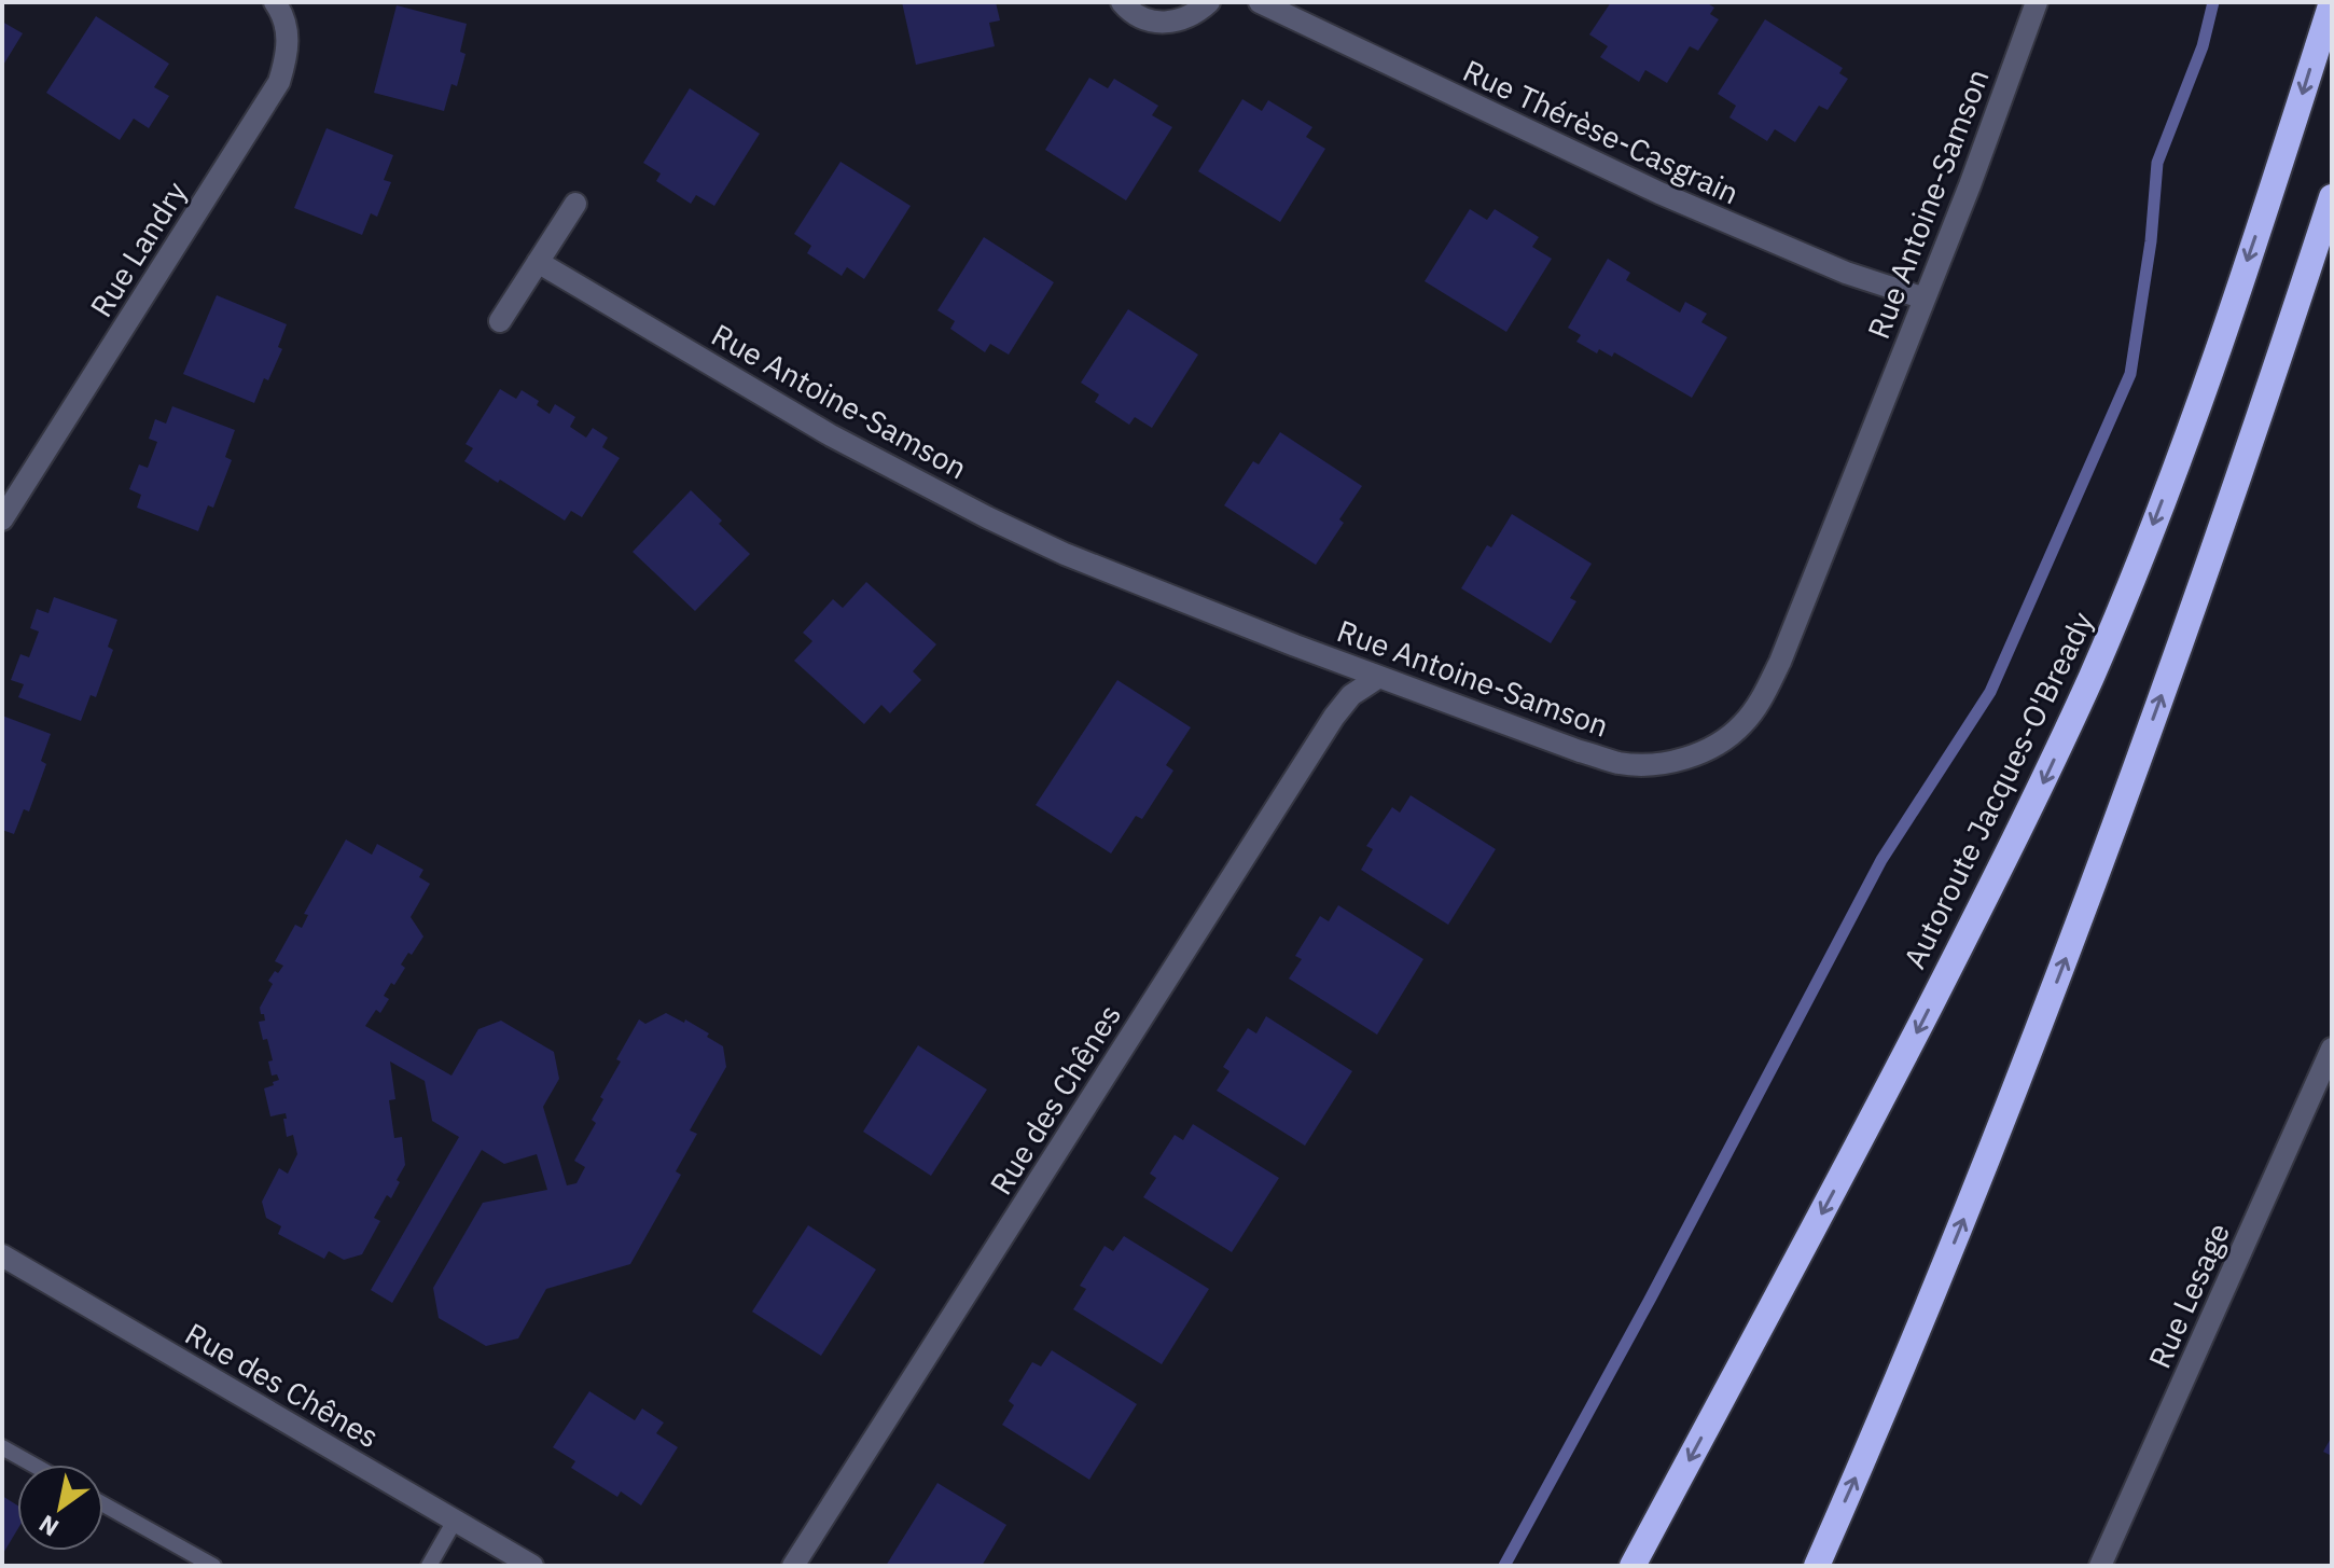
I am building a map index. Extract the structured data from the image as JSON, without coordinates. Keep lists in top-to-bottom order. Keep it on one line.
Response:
{"streets":{"highway":["Autoroute Jacques-O'Bready"],"street":["Rue Thérèse-Casgrain","Rue Antoine-Samson","Rue Landry","Rue des Chênes","Rue Lesage"]},"crossings":[["Rue Thérèse-Casgrain","Rue Antoine-Samson"],["Rue Antoine-Samson","Rue des Chênes"]],"north":"bottom left"}
